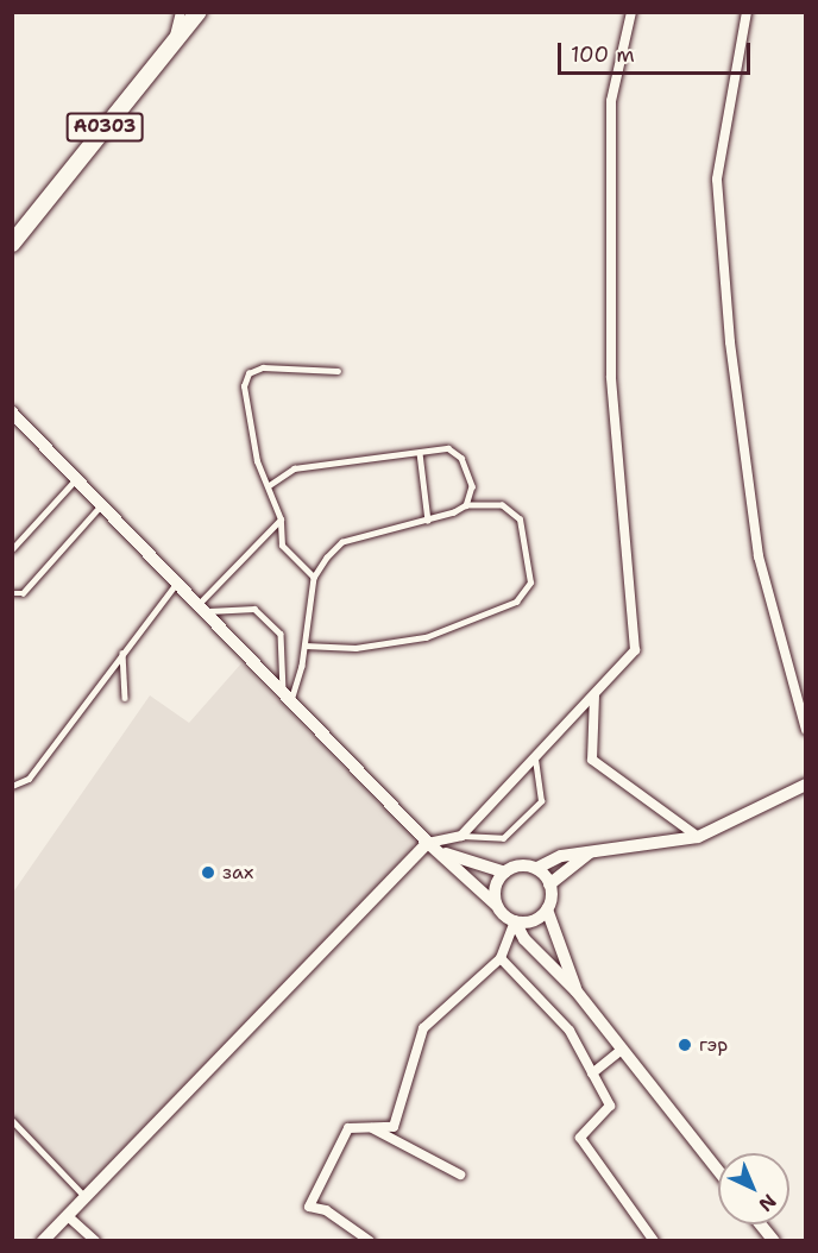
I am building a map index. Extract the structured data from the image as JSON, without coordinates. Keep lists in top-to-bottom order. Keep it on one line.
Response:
{"streets":{"highway":["A0303"]},"places":["зах","гэр"],"scale_bar":"100 m","north":"bottom right"}
